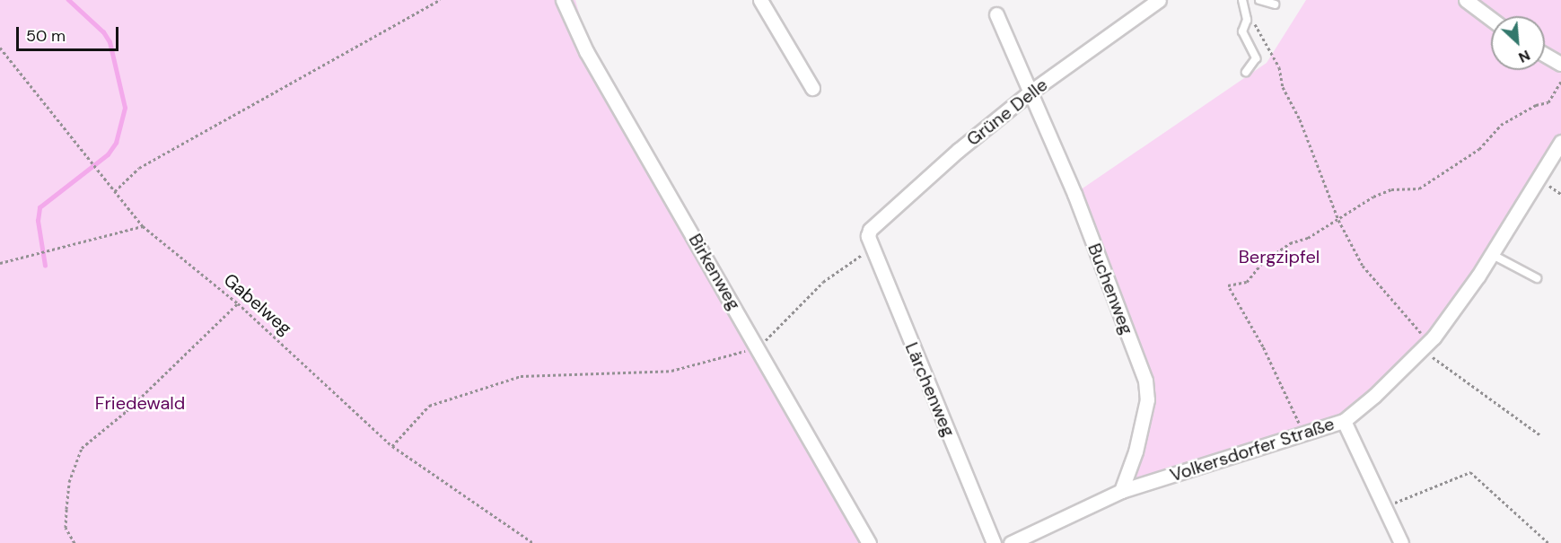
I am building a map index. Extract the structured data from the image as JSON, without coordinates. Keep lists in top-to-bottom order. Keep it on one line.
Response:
{"streets":{"street":["Grüne Delle","Birkenweg","Buchenweg","Lärchenweg","Volkersdorfer Straße"],"path":["Gabelweg"]},"crossings":[["Grüne Delle","Buchenweg"],["Grüne Delle","Lärchenweg"],["Buchenweg","Volkersdorfer Straße"]],"parks":["Bergzipfel","Friedewald"],"scale_bar":"50 m","north":"bottom right"}
